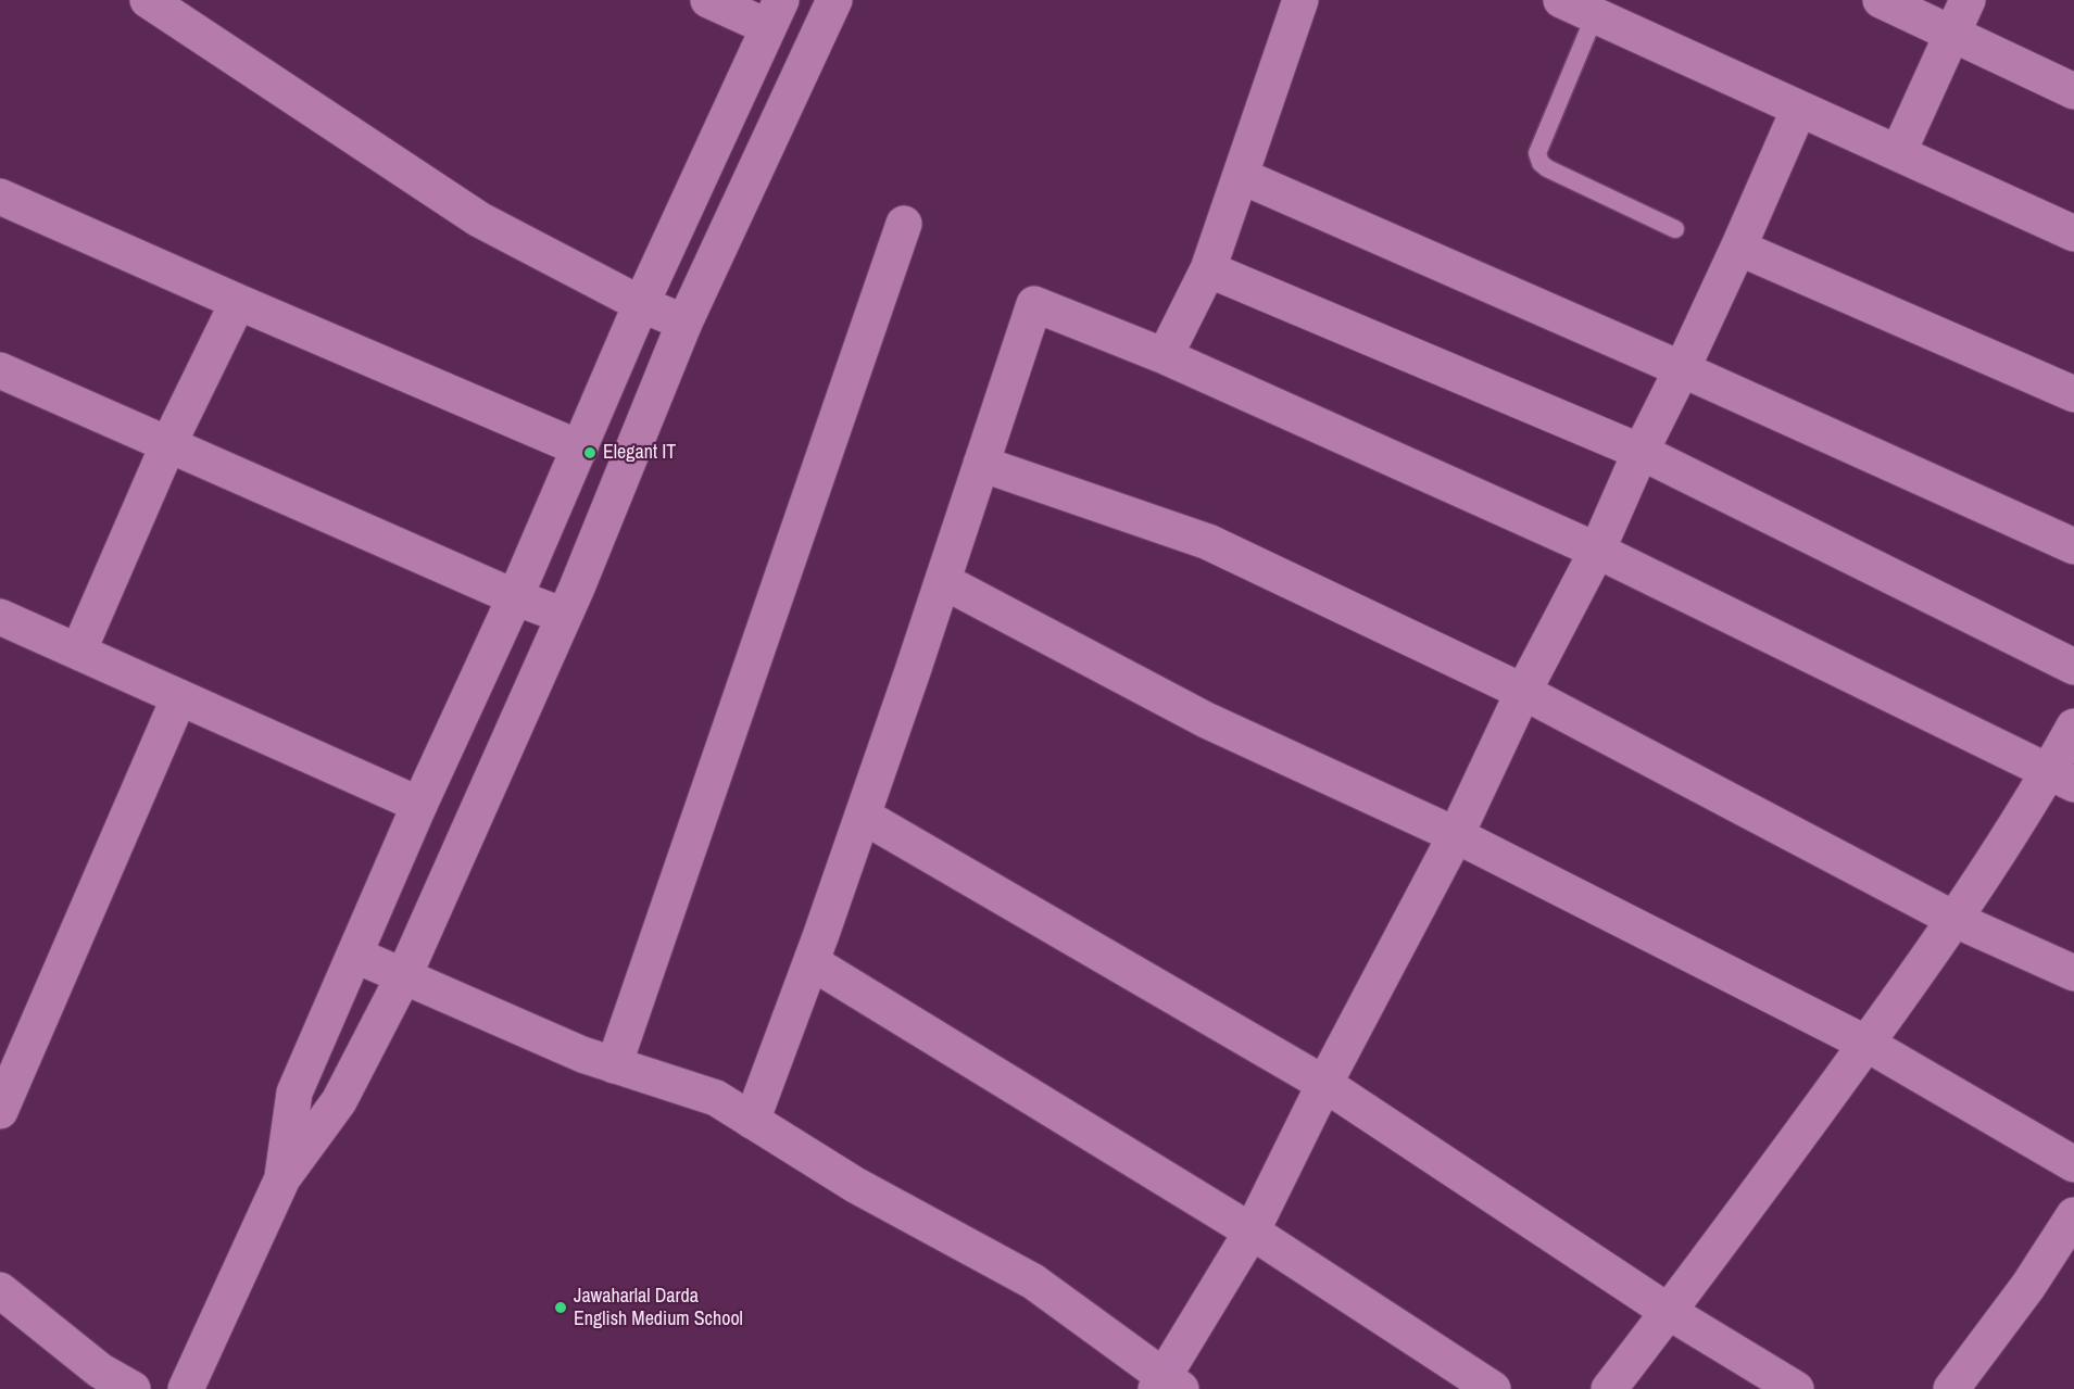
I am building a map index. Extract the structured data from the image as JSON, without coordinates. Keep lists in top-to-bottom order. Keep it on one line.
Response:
{"places":["Elegant IT","Jawaharlal Darda English Medium School"]}
